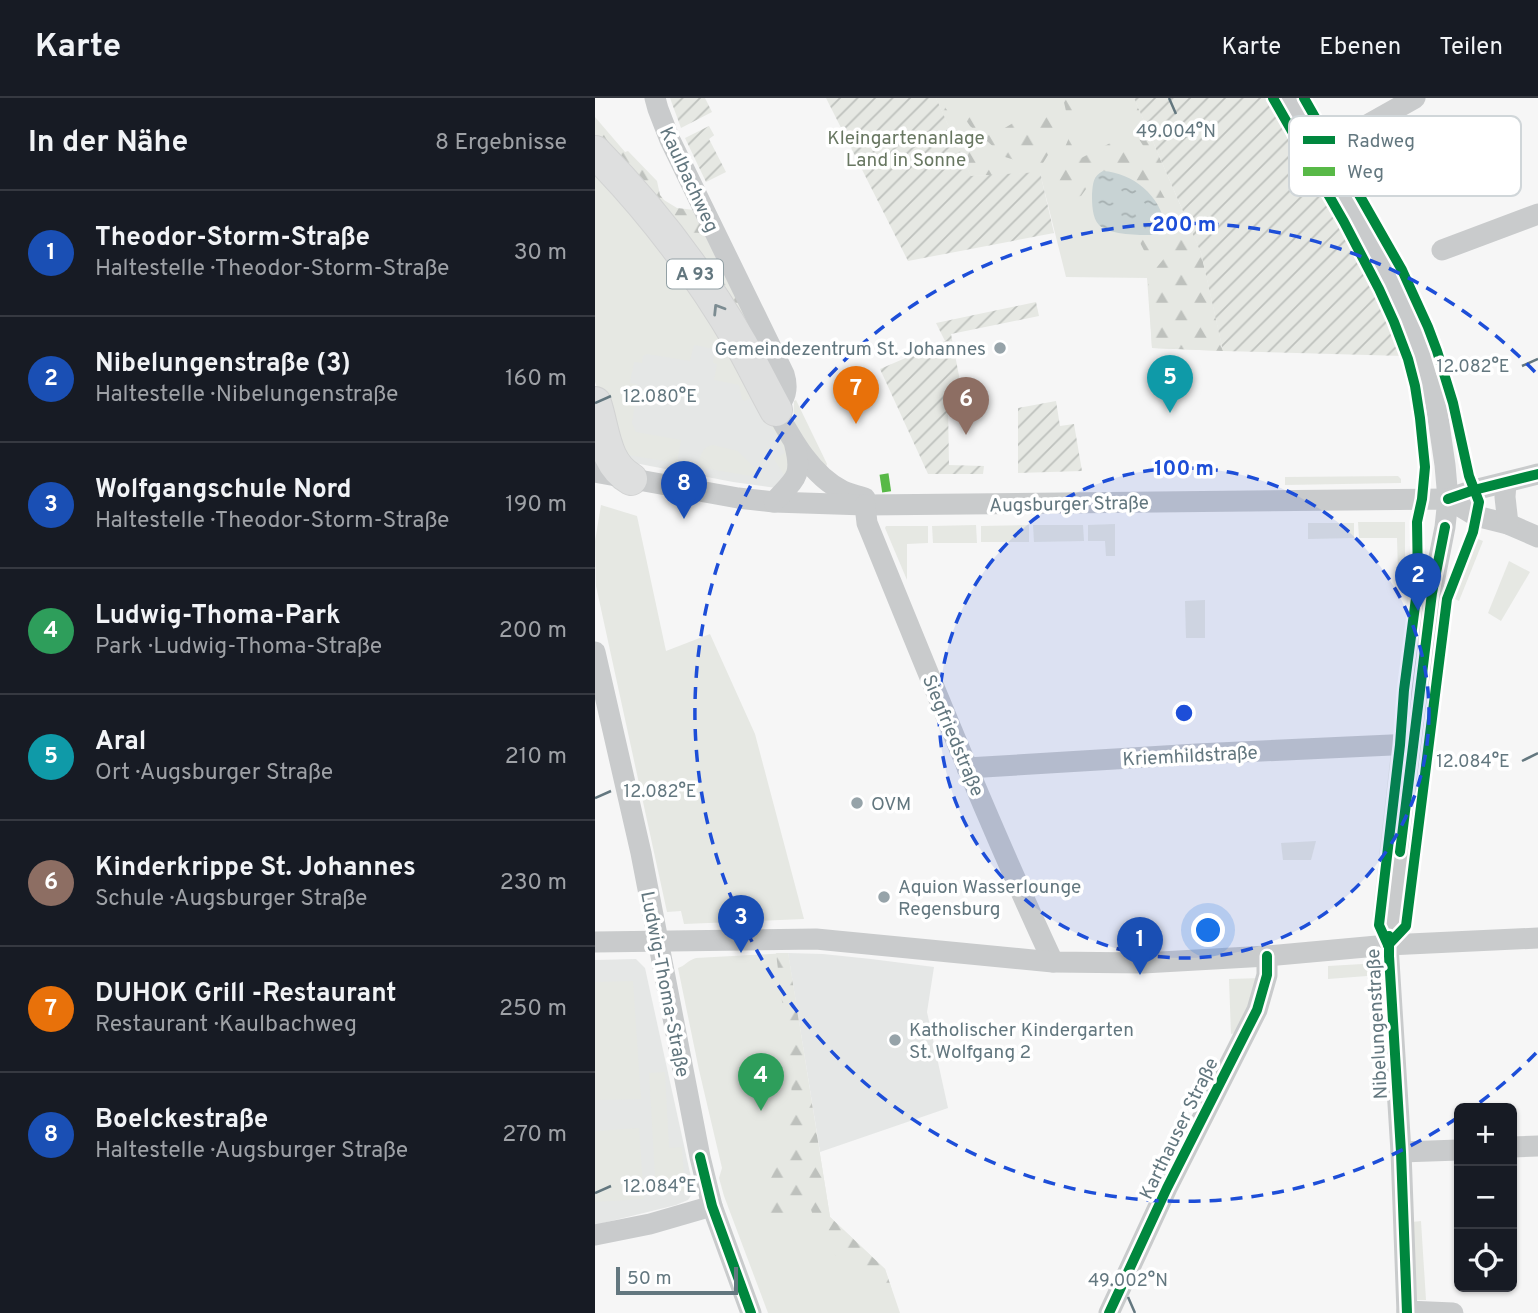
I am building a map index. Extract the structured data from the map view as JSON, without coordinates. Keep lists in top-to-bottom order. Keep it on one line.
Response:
{"streets":{"highway":["A 93"],"street":["Kaulbachweg","Augsburger Straße","Siegfriedstraße","Kriemhildstraße","Ludwig-Thoma-Straße","Nibelungenstraße","Karthauser Straße"]},"crossings":[["Kaulbachweg","A 93"],["Augsburger Straße","Siegfriedstraße"],["Augsburger Straße","Nibelungenstraße"],["Siegfriedstraße","Kriemhildstraße"],["Kriemhildstraße","Nibelungenstraße"]],"parks":["Kleingartenanlage Land in Sonne"],"places":["Gemeindezentrum St. Johannes","OVM","Aquion Wasserlounge Regensburg","Katholischer Kindergarten St. Wolfgang 2"],"legend":["Radweg","Weg"],"scale_bar":"50 m","page":{"header":"Karte","nav":["Karte","Ebenen","Teilen"],"heading":["In der Nähe","8 Ergebnisse"],"list":[{"mark":"1","name":"Theodor-Storm-Straße","note":"Haltestelle · Theodor-Storm-Straße","value":"30 m"},{"mark":"2","name":"Nibelungenstraße (3)","note":"Haltestelle · Nibelungenstraße","value":"160 m"},{"mark":"3","name":"Wolfgangschule Nord","note":"Haltestelle · Theodor-Storm-Straße","value":"190 m"},{"mark":"4","name":"Ludwig-Thoma-Park","note":"Park · Ludwig-Thoma-Straße","value":"200 m"},{"mark":"5","name":"Aral","note":"Ort · Augsburger Straße","value":"210 m"},{"mark":"6","name":"Kinderkrippe St. Johannes","note":"Schule · Augsburger Straße","value":"230 m"},{"mark":"7","name":"DUHOK Grill -Restaurant","note":"Restaurant · Kaulbachweg","value":"250 m"},{"mark":"8","name":"Boelckestraße","note":"Haltestelle · Augsburger Straße","value":"270 m"}],"pins":["5","7","6","8","2","3","1","4"],"map_buttons":["+","−"],"scale":"50 m"},"coordinates":["49.004°N","12.082°E","12.080°E","12.084°E","49.002°N"],"rings":["200 m","100 m"]}
